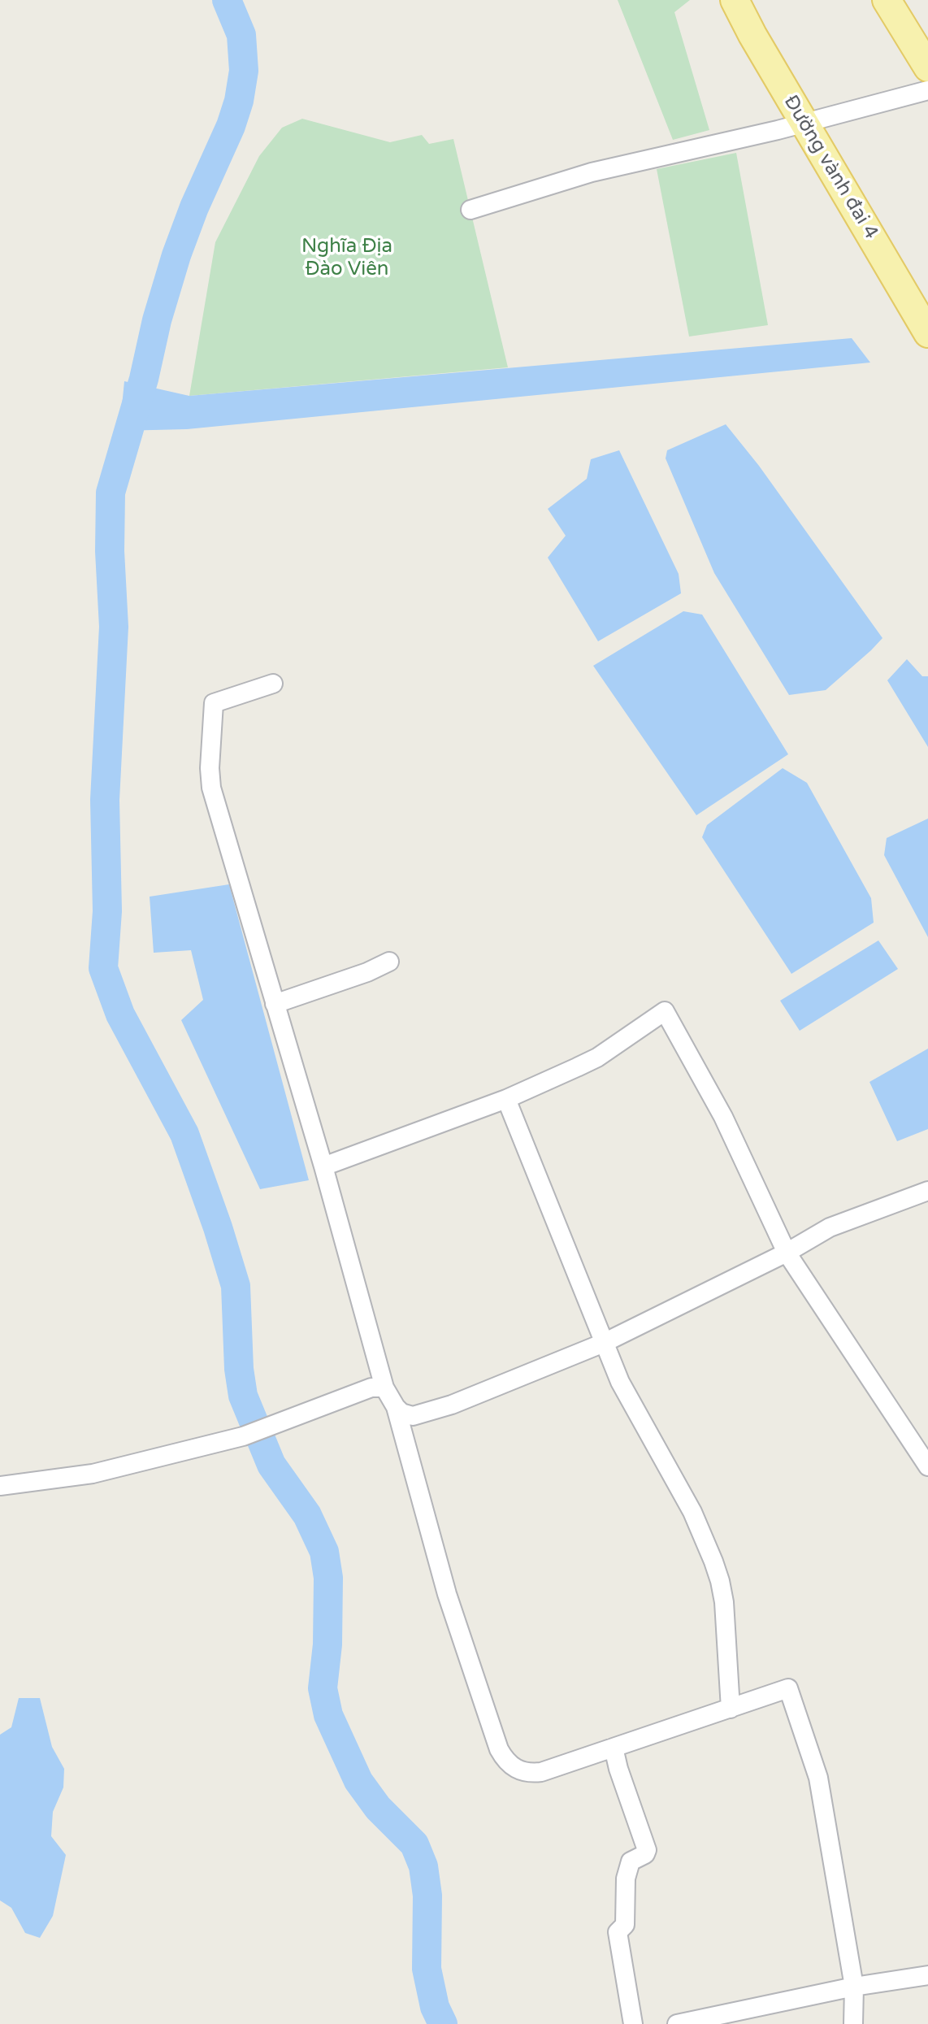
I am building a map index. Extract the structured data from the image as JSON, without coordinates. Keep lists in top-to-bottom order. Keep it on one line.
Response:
{"streets":{"main road":["Đường vành đai 4"]},"parks":["Nghĩa Địa Đào Viên"]}
